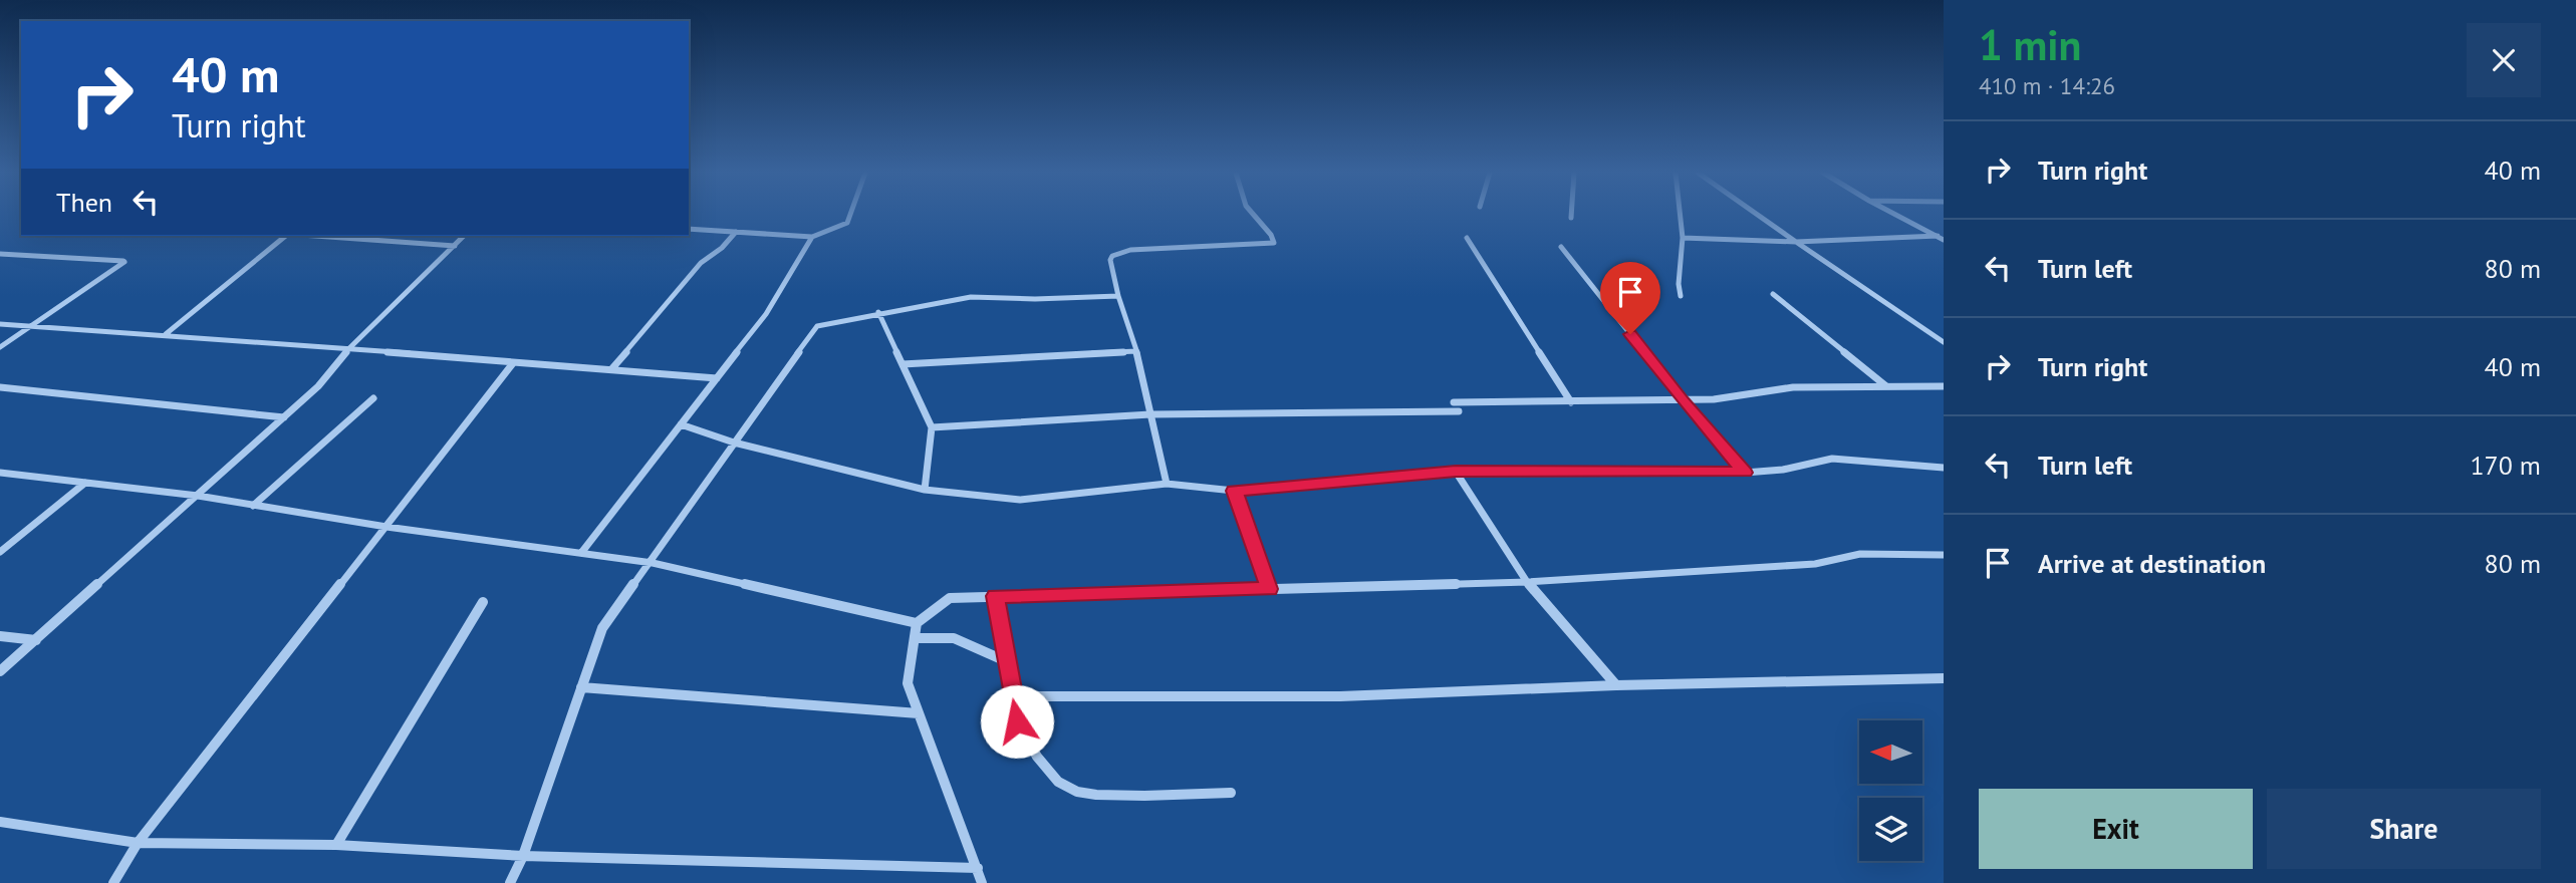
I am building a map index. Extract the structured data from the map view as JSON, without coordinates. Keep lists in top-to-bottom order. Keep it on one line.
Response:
{"north":"left","page":{"heading":["1 min","410 m · 14:26"],"turn":["40 m","Turn right"],"list":[{"name":"Turn right","value":"40 m"},{"name":"Turn left","value":"80 m"},{"name":"Turn right","value":"40 m"},{"name":"Turn left","value":"170 m"},{"name":"Arrive at destination","value":"80 m"}],"then":"Then","buttons":["Exit","Share"]}}
